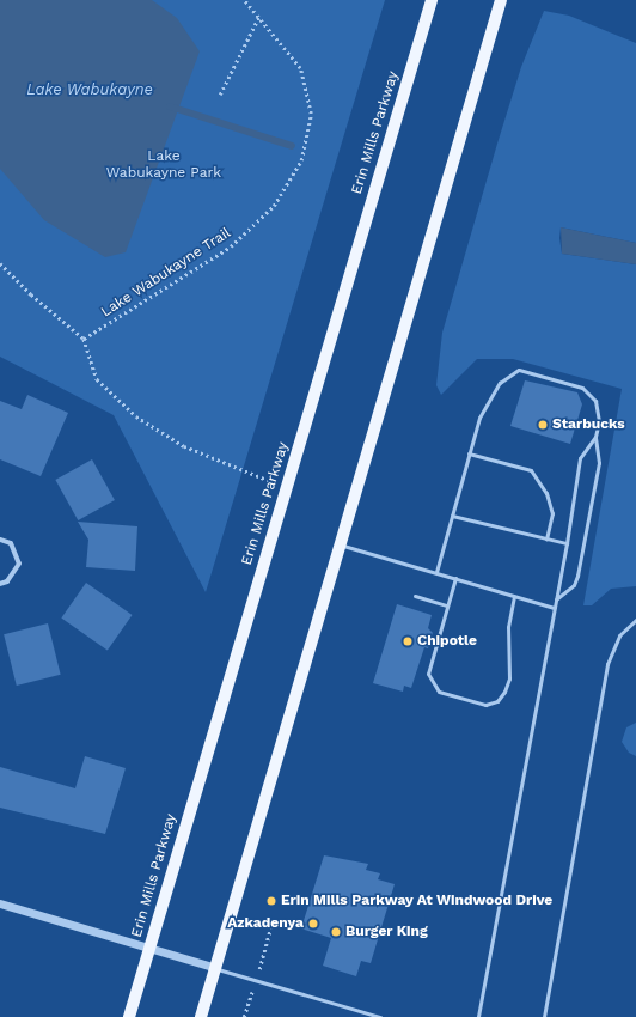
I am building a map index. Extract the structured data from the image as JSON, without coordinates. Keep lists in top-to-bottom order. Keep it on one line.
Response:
{"streets":{"main road":["Erin Mills Parkway"],"path":["Lake Wabukayne Trail"]},"water":["Lake Wabukayne"],"parks":["Lake Wabukayne Park"],"places":["Starbucks","Chipotle","Erin Mills Parkway At Windwood Drive","Azkadenya","Burger King"]}
